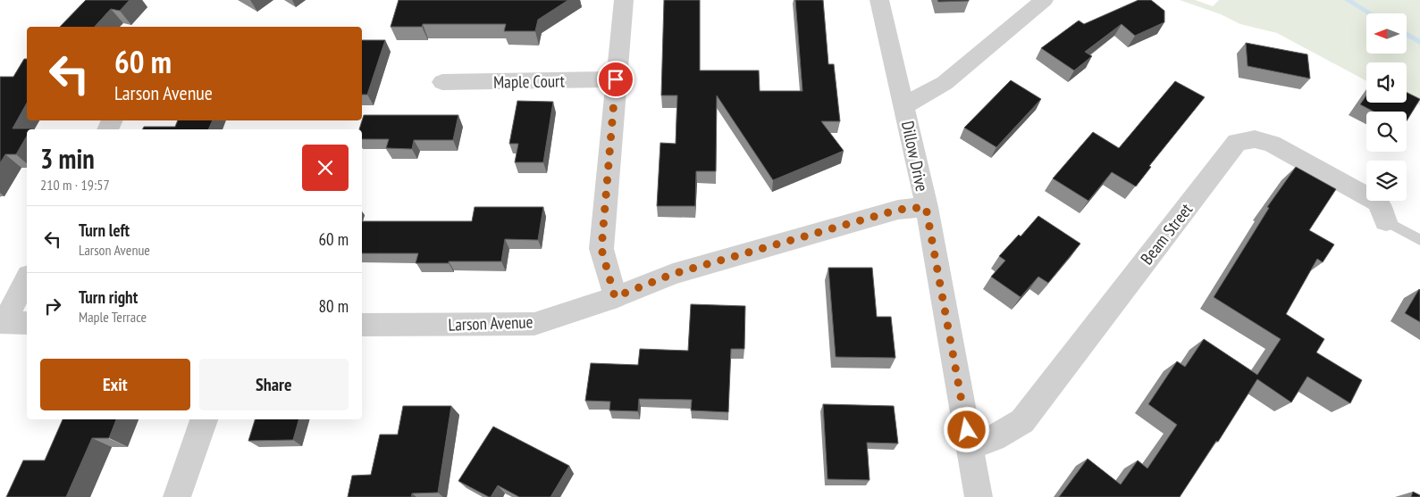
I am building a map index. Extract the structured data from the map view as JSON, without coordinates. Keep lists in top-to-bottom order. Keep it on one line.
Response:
{"streets":{"street":["Maple Court","Dillow Drive","Beam Street","Larson Avenue"]},"crossings":[["Dillow Drive","Beam Street"],["Dillow Drive","Larson Avenue"]],"north":"left","page":{"turn":["60 m","Larson Avenue"],"heading":["3 min","210 m · 19:57"],"list":[{"name":"Turn left","note":"Larson Avenue","value":"60 m"},{"name":"Turn right","note":"Maple Terrace","value":"80 m"}],"buttons":["Exit","Share"]}}
